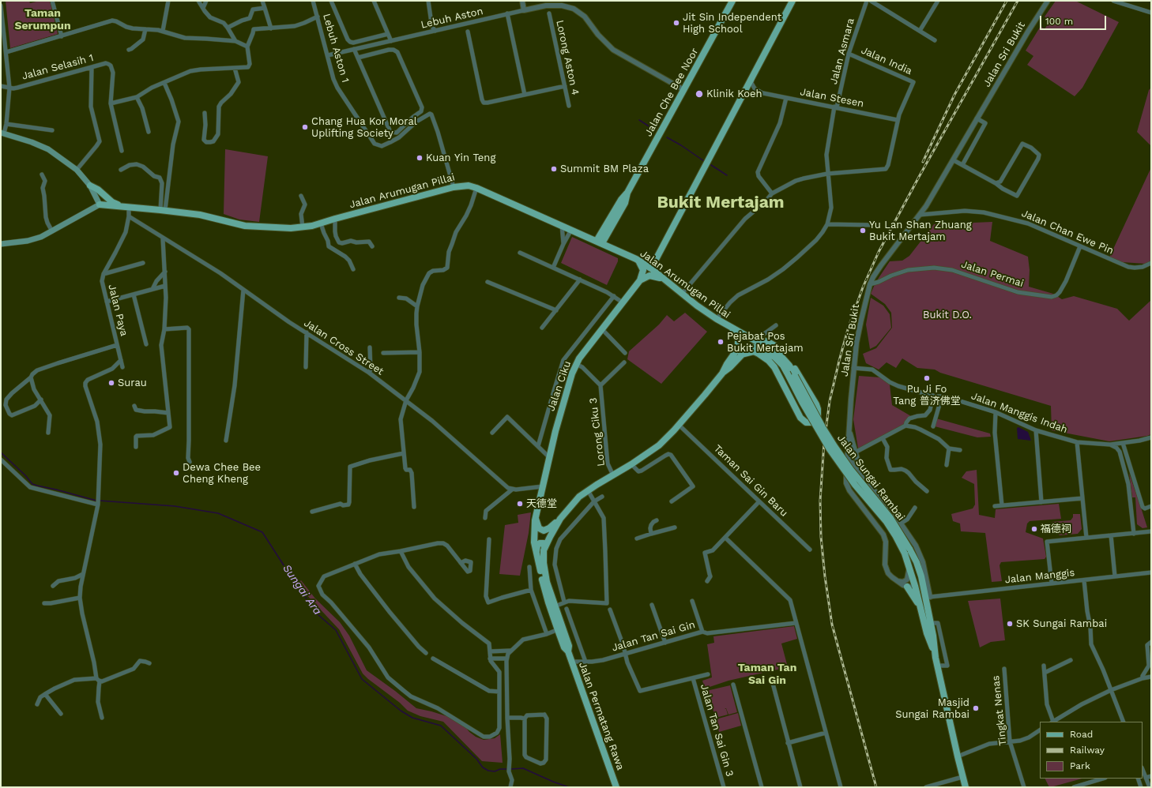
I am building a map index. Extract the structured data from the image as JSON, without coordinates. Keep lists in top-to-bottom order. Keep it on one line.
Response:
{"streets":{"main road":["Jalan Che Bee Noor","Jalan Arumugan Pillai","Jalan Ciku","Jalan Sungai Rambai","Jalan Permatang Rawa"],"street":["Lebuh Aston","Lebuh Aston 1","Jalan Asmara","Jalan Sri Bukit","Lorong Aston 4","Jalan India","Jalan Selasih 1","Jalan Stesen","Jalan Chan Ewe Pin","Jalan Permai","Jalan Paya","Jalan Cross Street","Jalan Manggis Indah","Lorong Ciku 3","Taman Sai Gin Baru","Jalan Manggis","Jalan Tan Sai Gin","Tingkat Nenas","Jalan Tan Sai Gin 3"]},"crossings":[["Lebuh Aston","Lebuh Aston 1"],["Lebuh Aston","Jalan Che Bee Noor"],["Lebuh Aston 1","Jalan Arumugan Pillai"],["Jalan Asmara","Jalan India"],["Jalan Asmara","Jalan Stesen"],["Jalan Sri Bukit","Jalan Chan Ewe Pin"],["Jalan Sri Bukit","Jalan Permai"],["Jalan Sri Bukit","Jalan Manggis Indah"],["Jalan Sri Bukit","Jalan Sungai Rambai"],["Jalan India","Jalan Stesen"],["Jalan Che Bee Noor","Jalan Arumugan Pillai"],["Jalan Arumugan Pillai","Jalan Paya"],["Jalan Arumugan Pillai","Jalan Sungai Rambai"],["Jalan Chan Ewe Pin","Jalan Permai"],["Jalan Paya","Jalan Cross Street"],["Jalan Ciku","Jalan Permatang Rawa"],["Jalan Sungai Rambai","Jalan Manggis"],["Jalan Tan Sai Gin","Jalan Permatang Rawa"]],"districts":["Taman Serumpun","Bukit Mertajam","Taman Tan Sai Gin"],"water":["Sungai Ara"],"parks":["Bukit D.O."],"places":["Jit Sin Independent High School","Klinik Koeh","Chang Hua Kor Moral Uplifting Society","Kuan Yin Teng","Summit BM Plaza","Yu Lan Shan Zhuang Bukit Mertajam","Pejabat Pos Bukit Mertajam","Pu Ji Fo Tang 普济佛堂","Surau","Dewa Chee Bee Cheng Kheng","天德堂","福德祠","SK Sungai Rambai","Masjid Sungai Rambai"],"legend":["Road","Railway","Park"],"scale_bar":"100 m"}
